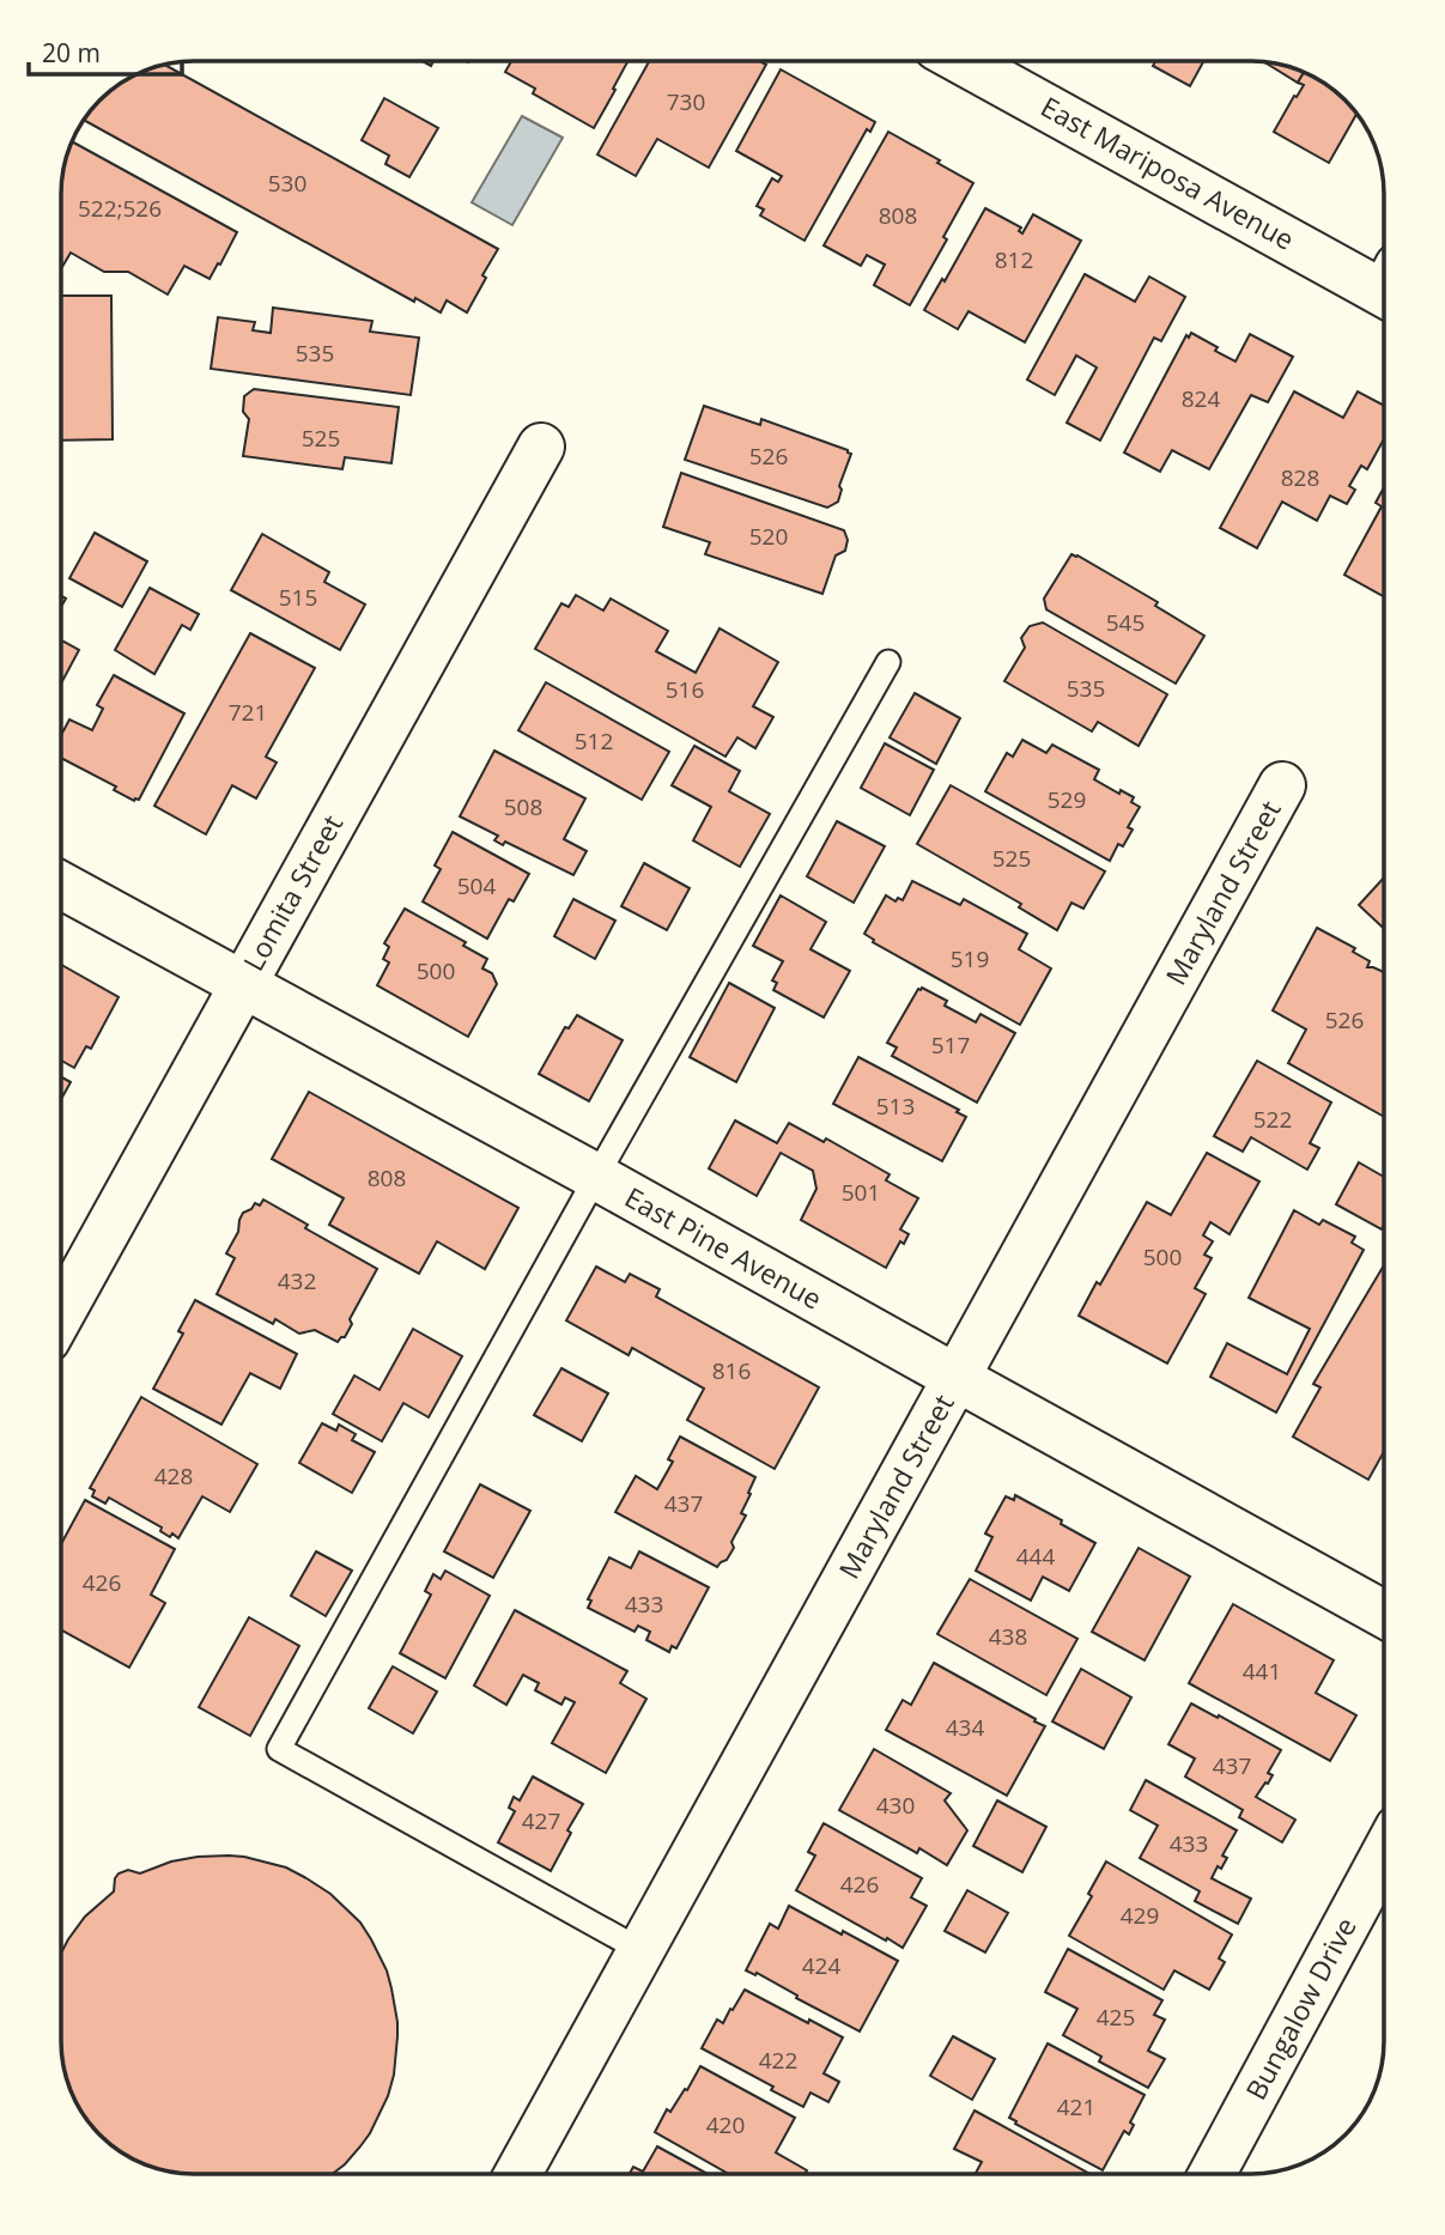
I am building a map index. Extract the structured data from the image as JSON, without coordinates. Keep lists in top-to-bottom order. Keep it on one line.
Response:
{"streets":{"street":["East Mariposa Avenue","Lomita Street","Maryland Street","East Pine Avenue","Bungalow Drive"]},"crossings":[["Lomita Street","East Pine Avenue"],["Maryland Street","East Pine Avenue"]],"house_numbers":["730","530","522;526","808","812","535","824","525","526","828","520","515","545","535","516","721","512","529","508","525","504","519","500","526","517","513","522","808","501","500","432","816","428","437","444","426","433","438","441","434","437","430","427","433","426","429","424","425","422","421","420"],"scale_bar":"20 m"}
